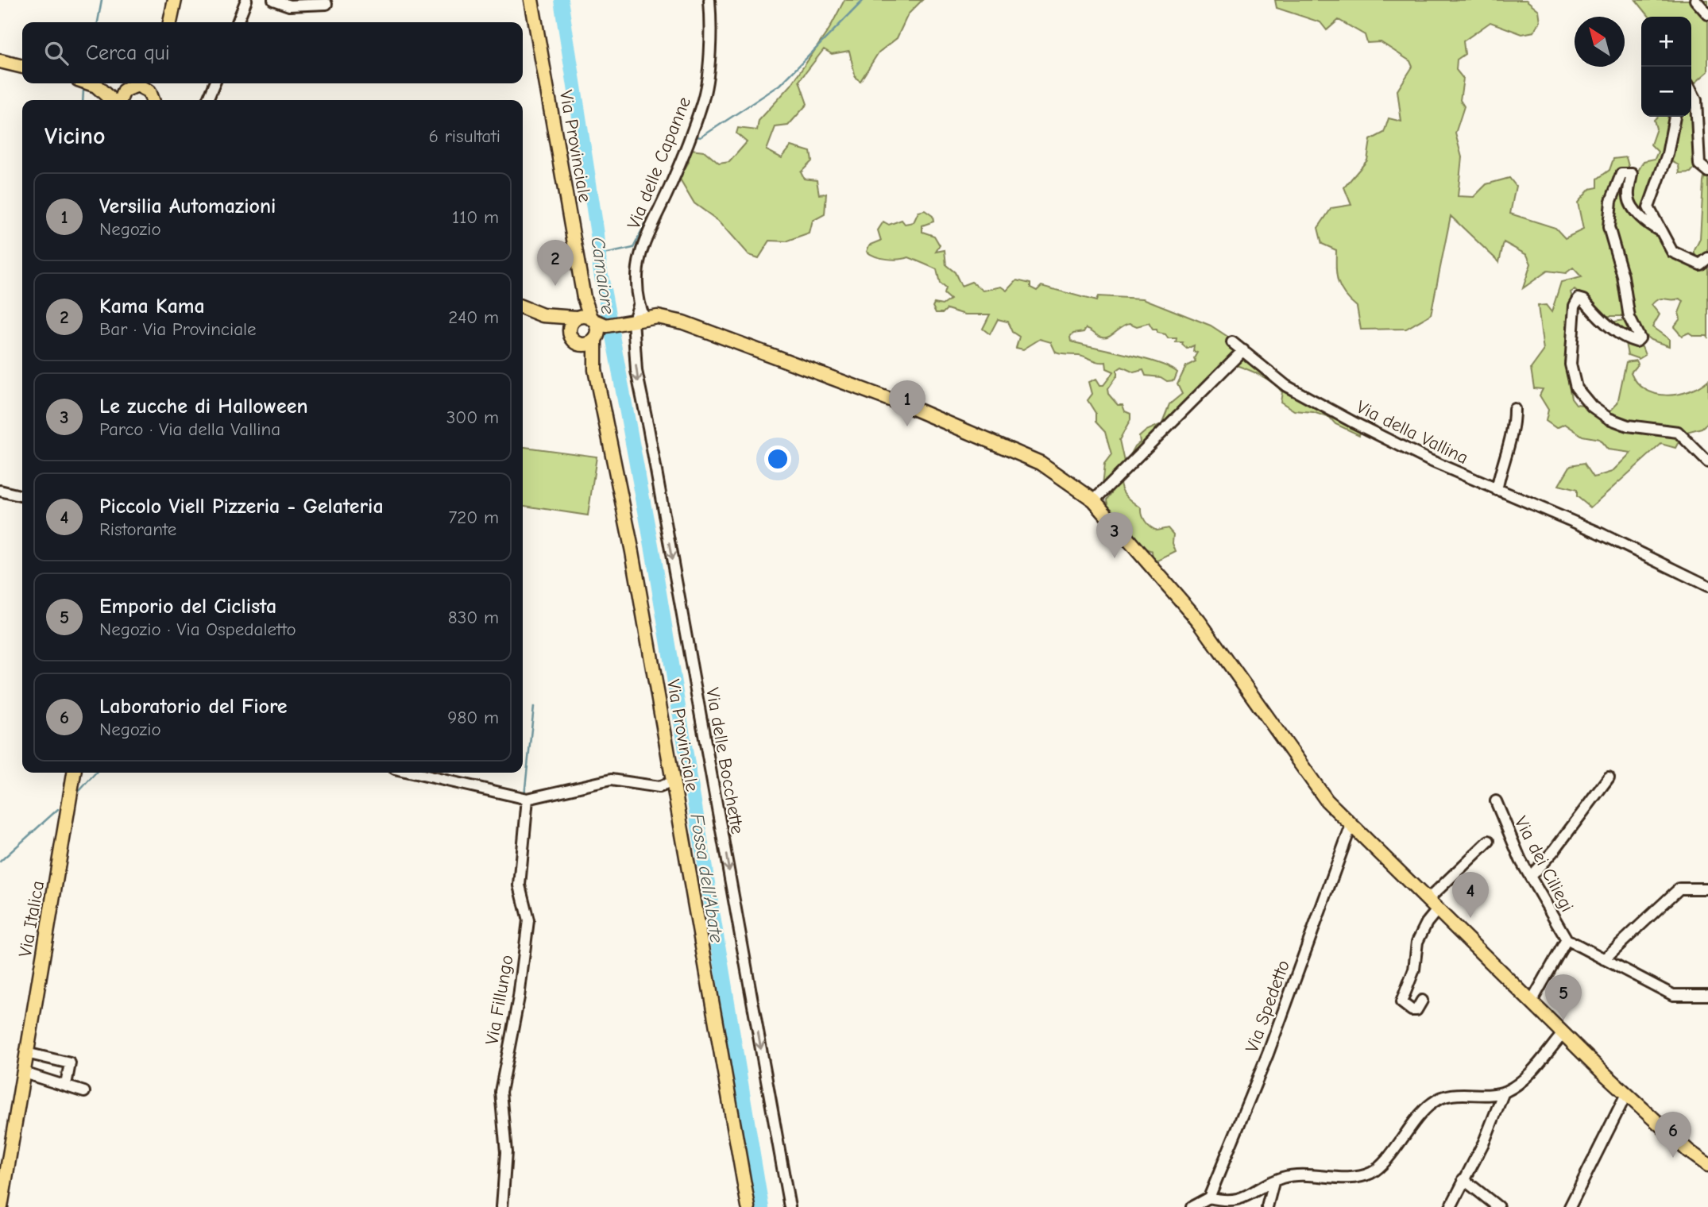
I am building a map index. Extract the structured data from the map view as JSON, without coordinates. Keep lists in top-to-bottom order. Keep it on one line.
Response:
{"streets":{"main road":["Via Provinciale","Via Italica"],"street":["Via delle Capanne","Via della Vallina","Via delle Bocchette","Via dei Ciliegi","Via Fillungo","Via Spedetto"]},"crossings":[["Via delle Capanne","Via delle Bocchette"]],"one_way":["Via delle Bocchette"],"water":["Camaiore","Fossa dell'Abate"],"north":"top left","page":{"map_buttons":["+","−"],"search":"Cerca qui","heading":["Vicino","6 risultati"],"list":[{"mark":"1","name":"Versilia Automazioni","note":"Negozio","value":"110 m"},{"mark":"2","name":"Kama Kama","note":"Bar · Via Provinciale","value":"240 m"},{"mark":"3","name":"Le zucche di Halloween","note":"Parco · Via della Vallina","value":"300 m"},{"mark":"4","name":"Piccolo Viell Pizzeria - Gelateria","note":"Ristorante","value":"720 m"},{"mark":"5","name":"Emporio del Ciclista","note":"Negozio · Via Ospedaletto","value":"830 m"},{"mark":"6","name":"Laboratorio del Fiore","note":"Negozio","value":"980 m"}],"pins":["2","1","3","4","5","6"]}}
